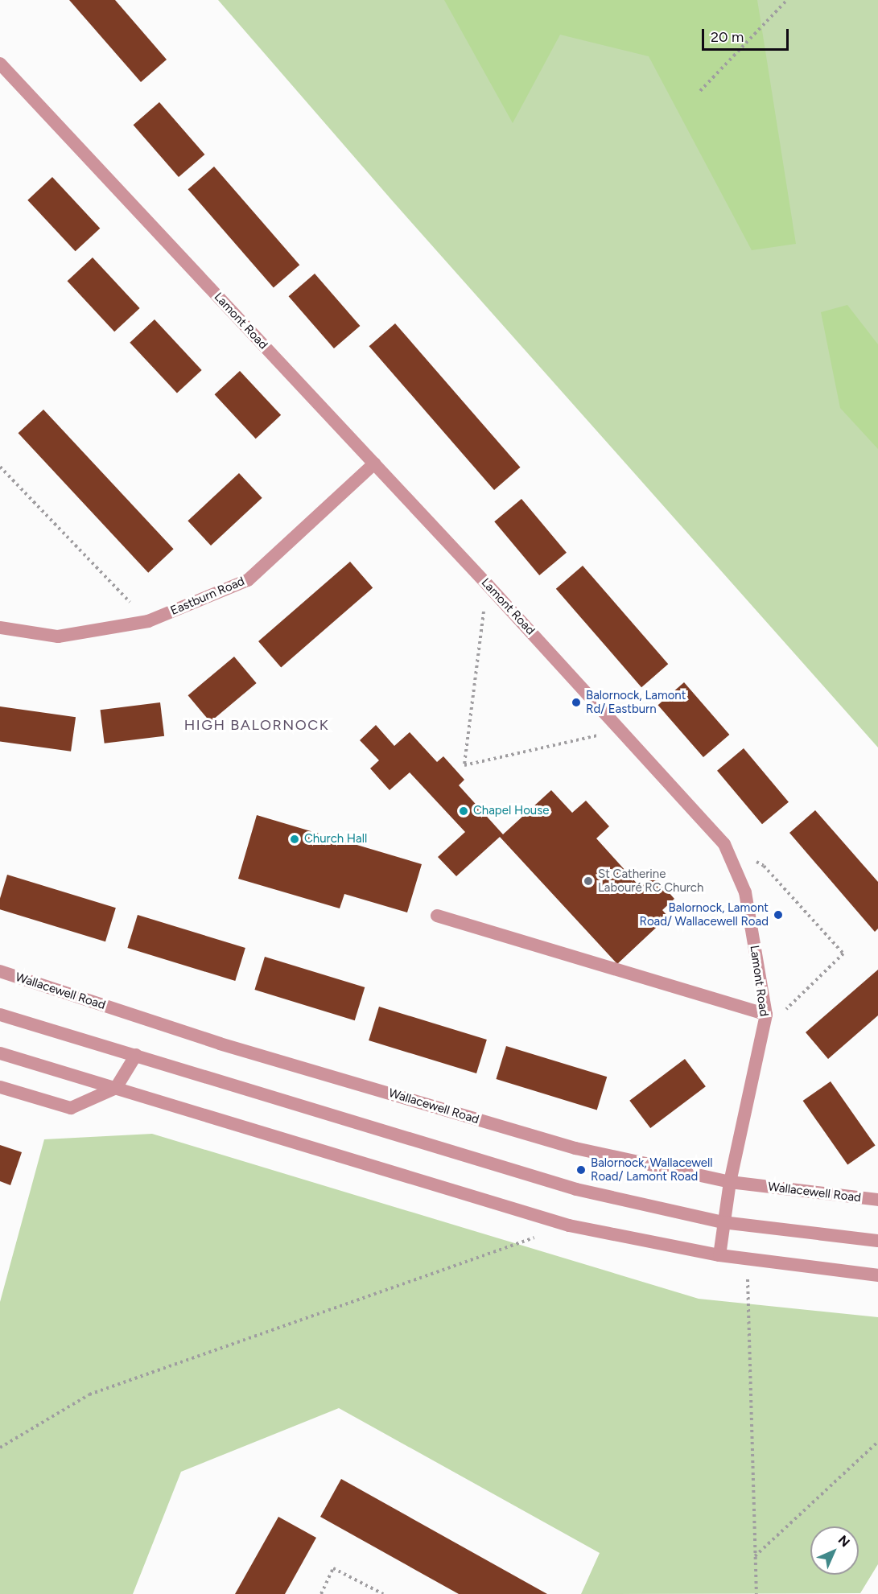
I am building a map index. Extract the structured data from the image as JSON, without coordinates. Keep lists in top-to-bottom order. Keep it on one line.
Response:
{"streets":{"street":["Lamont Road","Eastburn Road","Wallacewell Road"]},"crossings":[["Lamont Road","Eastburn Road"],["Lamont Road","Wallacewell Road"]],"districts":["HIGH BALORNOCK"],"places":["Balornock, Lamont Rd/ Eastburn","Chapel House","Church Hall","St Catherine Labouré RC Church","Balornock, Lamont Road/ Wallacewell Road","Balornock, Wallacewell Road/ Lamont Road"],"scale_bar":"20 m","north":"top right"}
